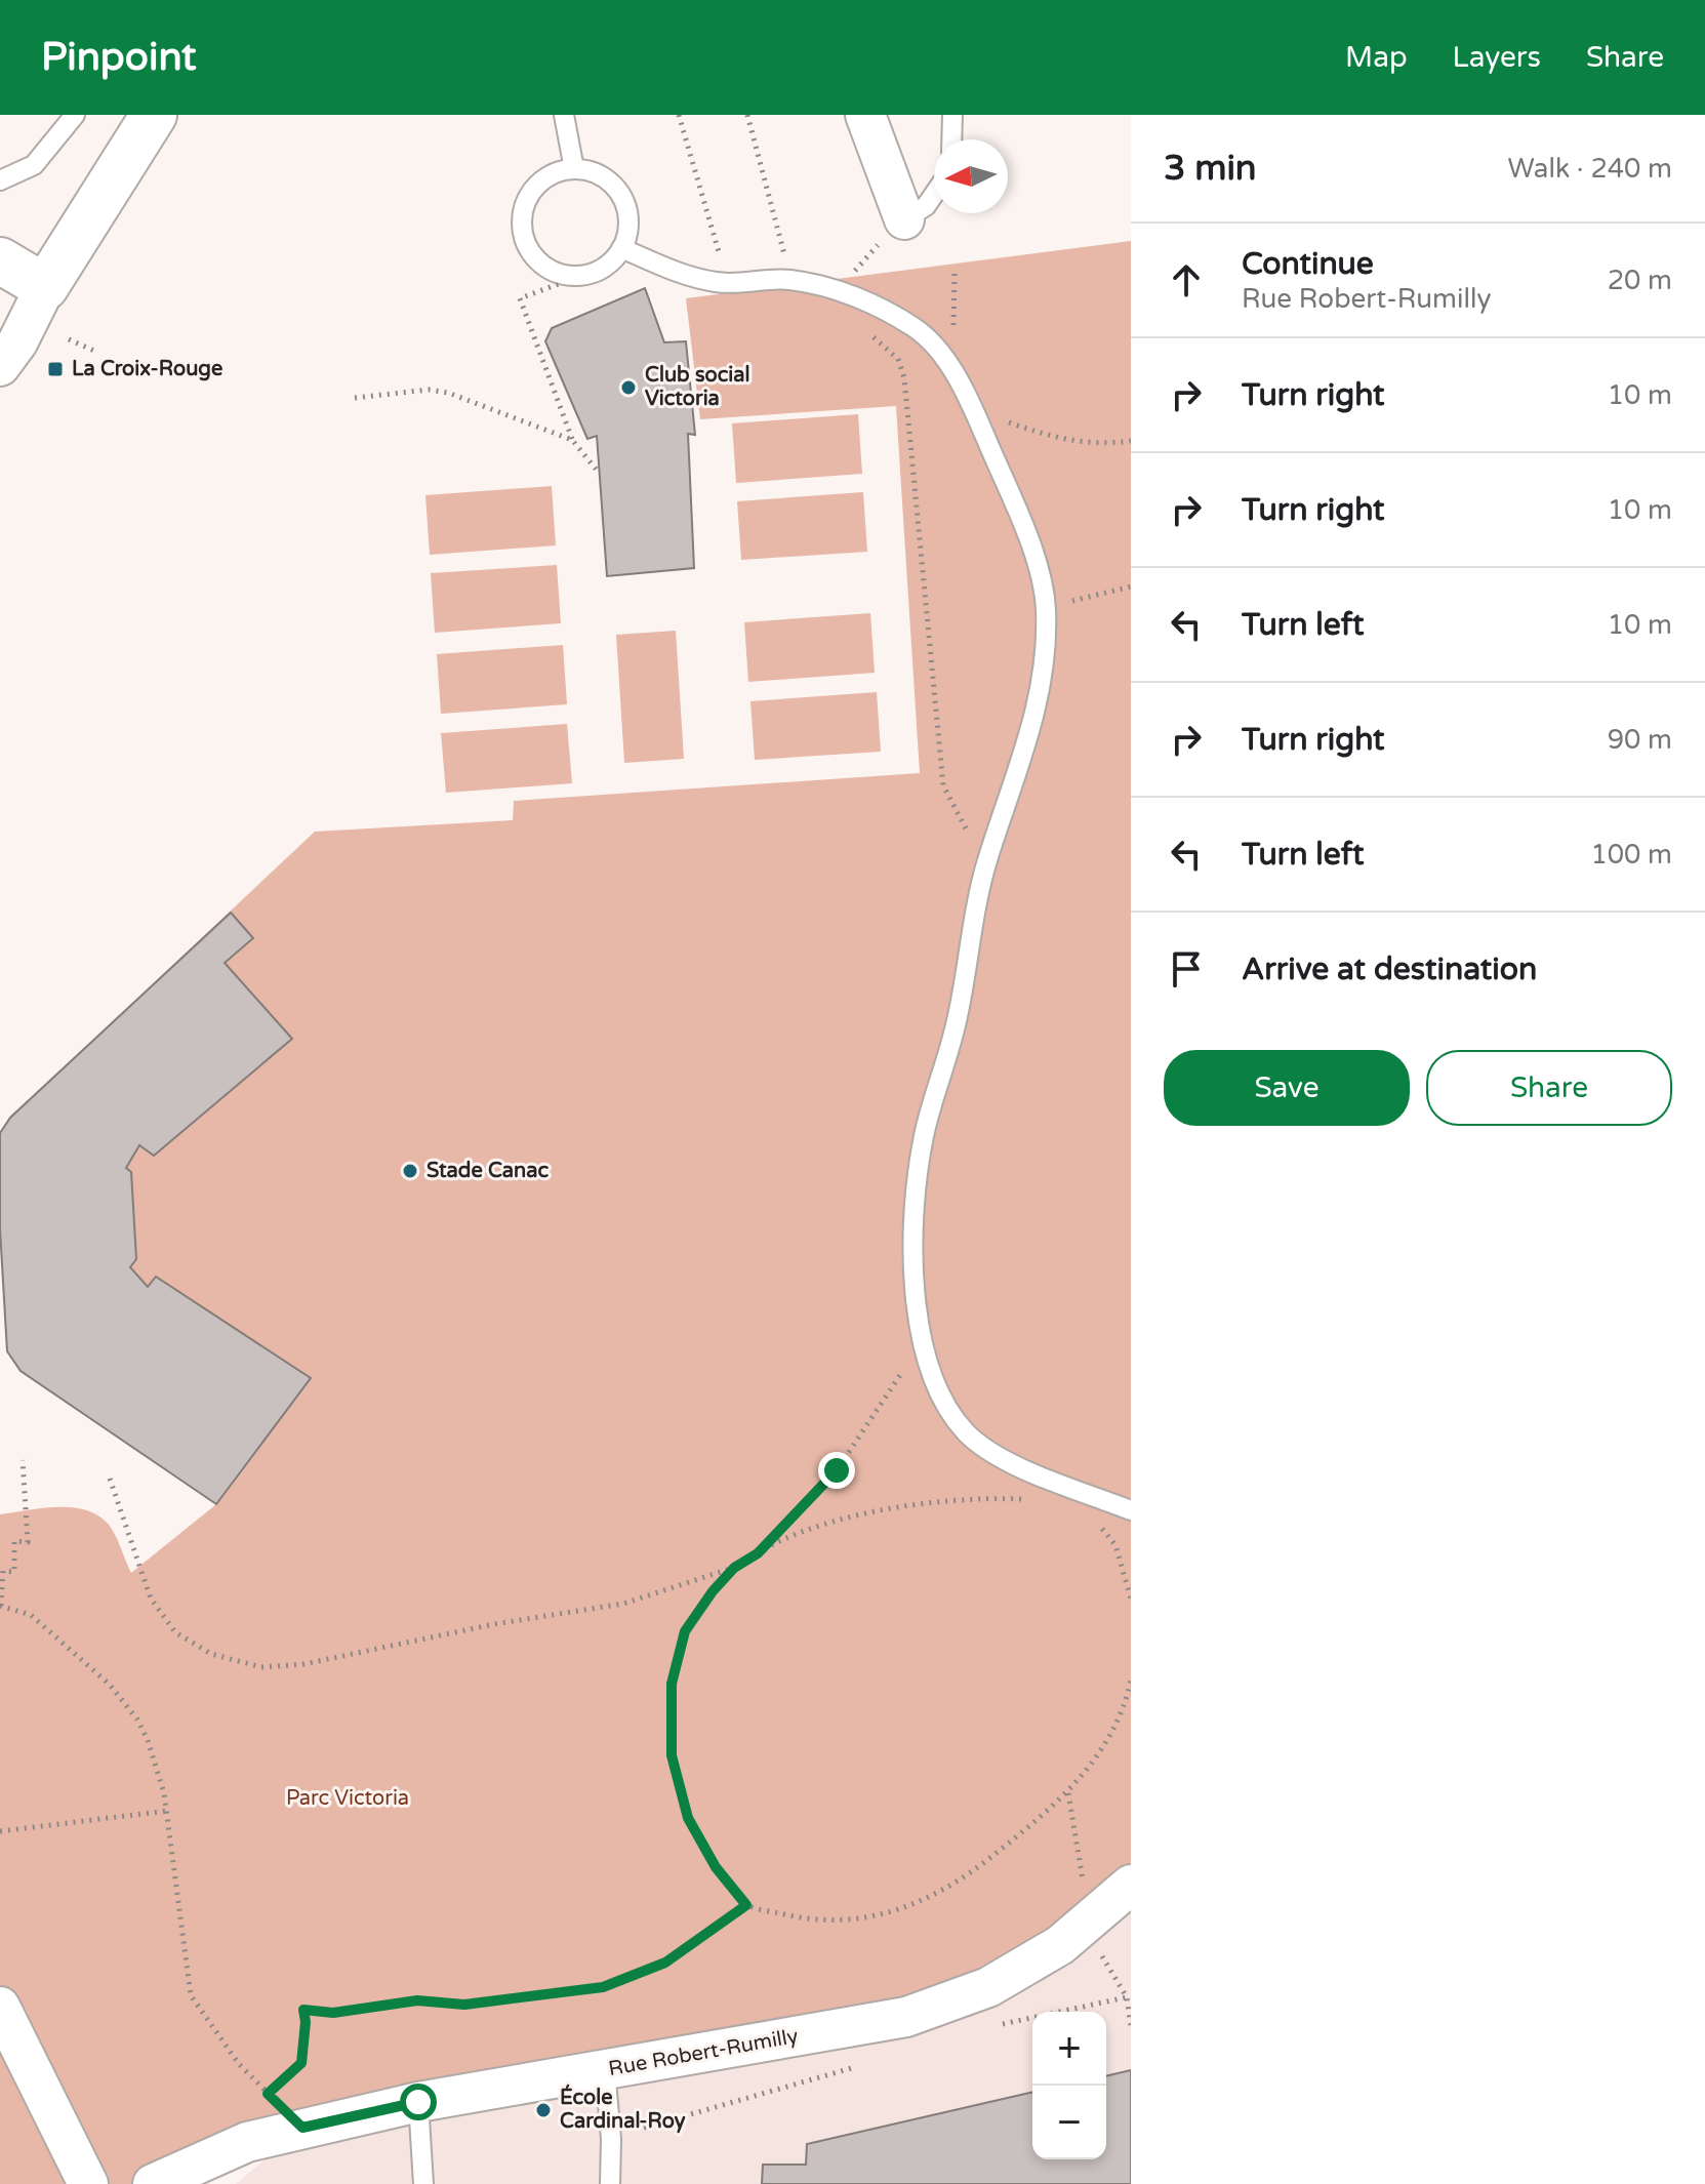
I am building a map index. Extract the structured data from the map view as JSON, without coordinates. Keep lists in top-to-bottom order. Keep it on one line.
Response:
{"streets":{"street":["Rue Robert-Rumilly"]},"parks":["Parc Victoria"],"places":{"transit":["La Croix-Rouge"],"other":["Club social Victoria","Stade Canac","École Cardinal-Roy"]},"north":"left","page":{"header":"Pinpoint","nav":["Map","Layers","Share"],"heading":["3 min","Walk · 240 m"],"list":[["Continue","Rue Robert-Rumilly","20 m"],["Turn right","10 m"],["Turn right","10 m"],["Turn left","10 m"],["Turn right","90 m"],["Turn left","100 m"],"Arrive at destination"],"buttons":["Save","Share"],"map_buttons":["+","−"]}}
